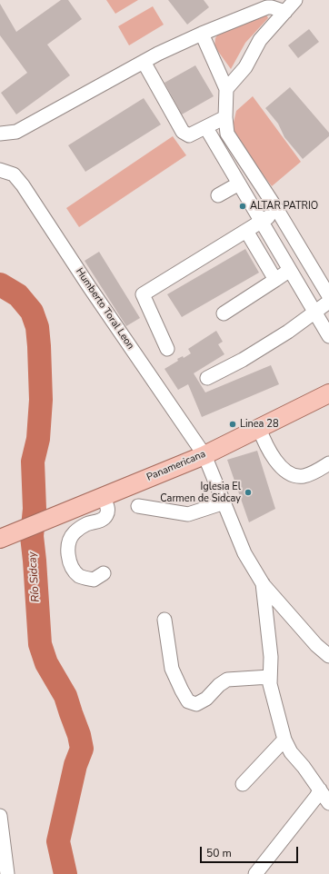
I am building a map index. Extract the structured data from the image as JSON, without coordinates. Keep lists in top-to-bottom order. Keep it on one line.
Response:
{"streets":{"main road":["Panamericana"],"street":["Humberto Toral Leon"]},"crossings":[["Humberto Toral Leon","Panamericana"]],"water":["Río Sidcay"],"places":["ALTAR PATRIO","Linea 28","Iglesia El Carmen de Sidcay"],"scale_bar":"50 m"}
